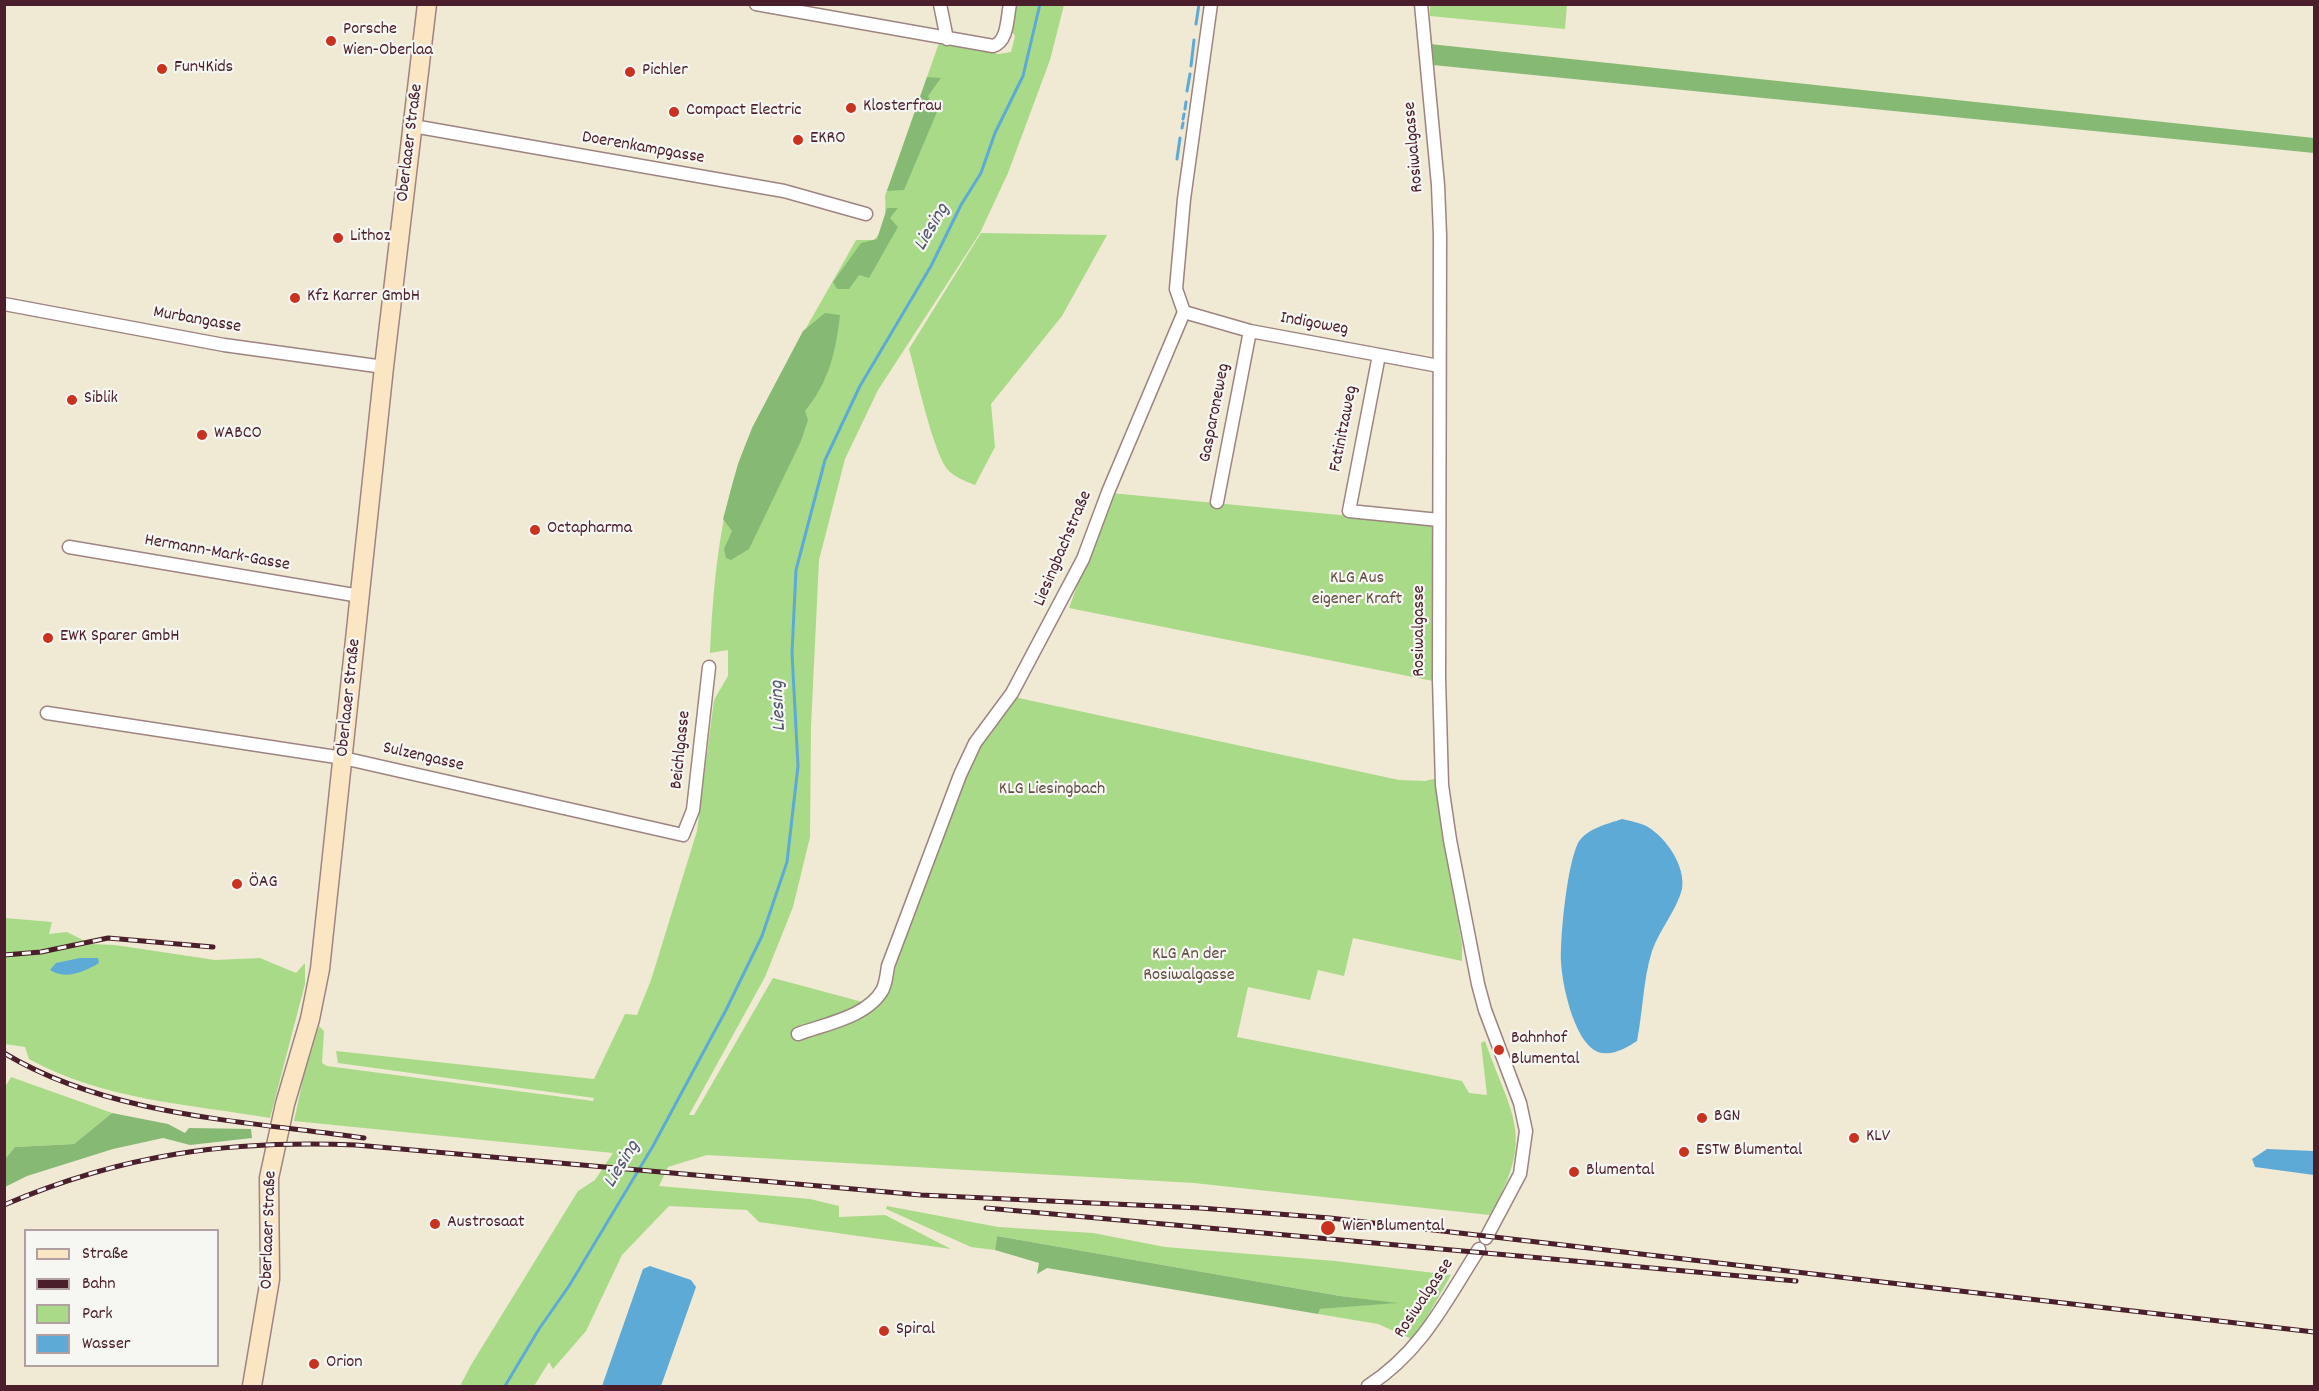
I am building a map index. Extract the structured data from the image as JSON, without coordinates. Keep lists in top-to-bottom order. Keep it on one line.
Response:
{"streets":{"main road":["Oberlaaer Straße"],"street":["Rosiwalgasse","Doerenkampgasse","Murbangasse","Indigoweg","Gasparoneweg","Fatinitzaweg","Liesingbachstraße","Hermann-Mark-Gasse","Beichlgasse","Sulzengasse"]},"crossings":[["Oberlaaer Straße","Doerenkampgasse"],["Oberlaaer Straße","Murbangasse"],["Oberlaaer Straße","Hermann-Mark-Gasse"],["Oberlaaer Straße","Sulzengasse"],["Rosiwalgasse","Indigoweg"],["Rosiwalgasse","Fatinitzaweg"],["Indigoweg","Gasparoneweg"],["Indigoweg","Fatinitzaweg"],["Indigoweg","Liesingbachstraße"],["Beichlgasse","Sulzengasse"]],"water":["Liesing"],"parks":["KLG Aus eigener Kraft","KLG Liesingbach","KLG An der Rosiwalgasse"],"places":["Porsche Wien-Oberlaa","Fun4Kids","Pichler","Klosterfrau","Compact Electric","EKRO","Lithoz","Kfz Karrer GmbH","Siblik","WABCO","Octapharma","EWK Sparer GmbH","ÖAG","Bahnhof Blumental","BGN","KLV","ESTW Blumental","Blumental","Austrosaat","Wien Blumental","Spiral","Orion"],"legend":["Straße","Bahn","Park","Wasser"]}
